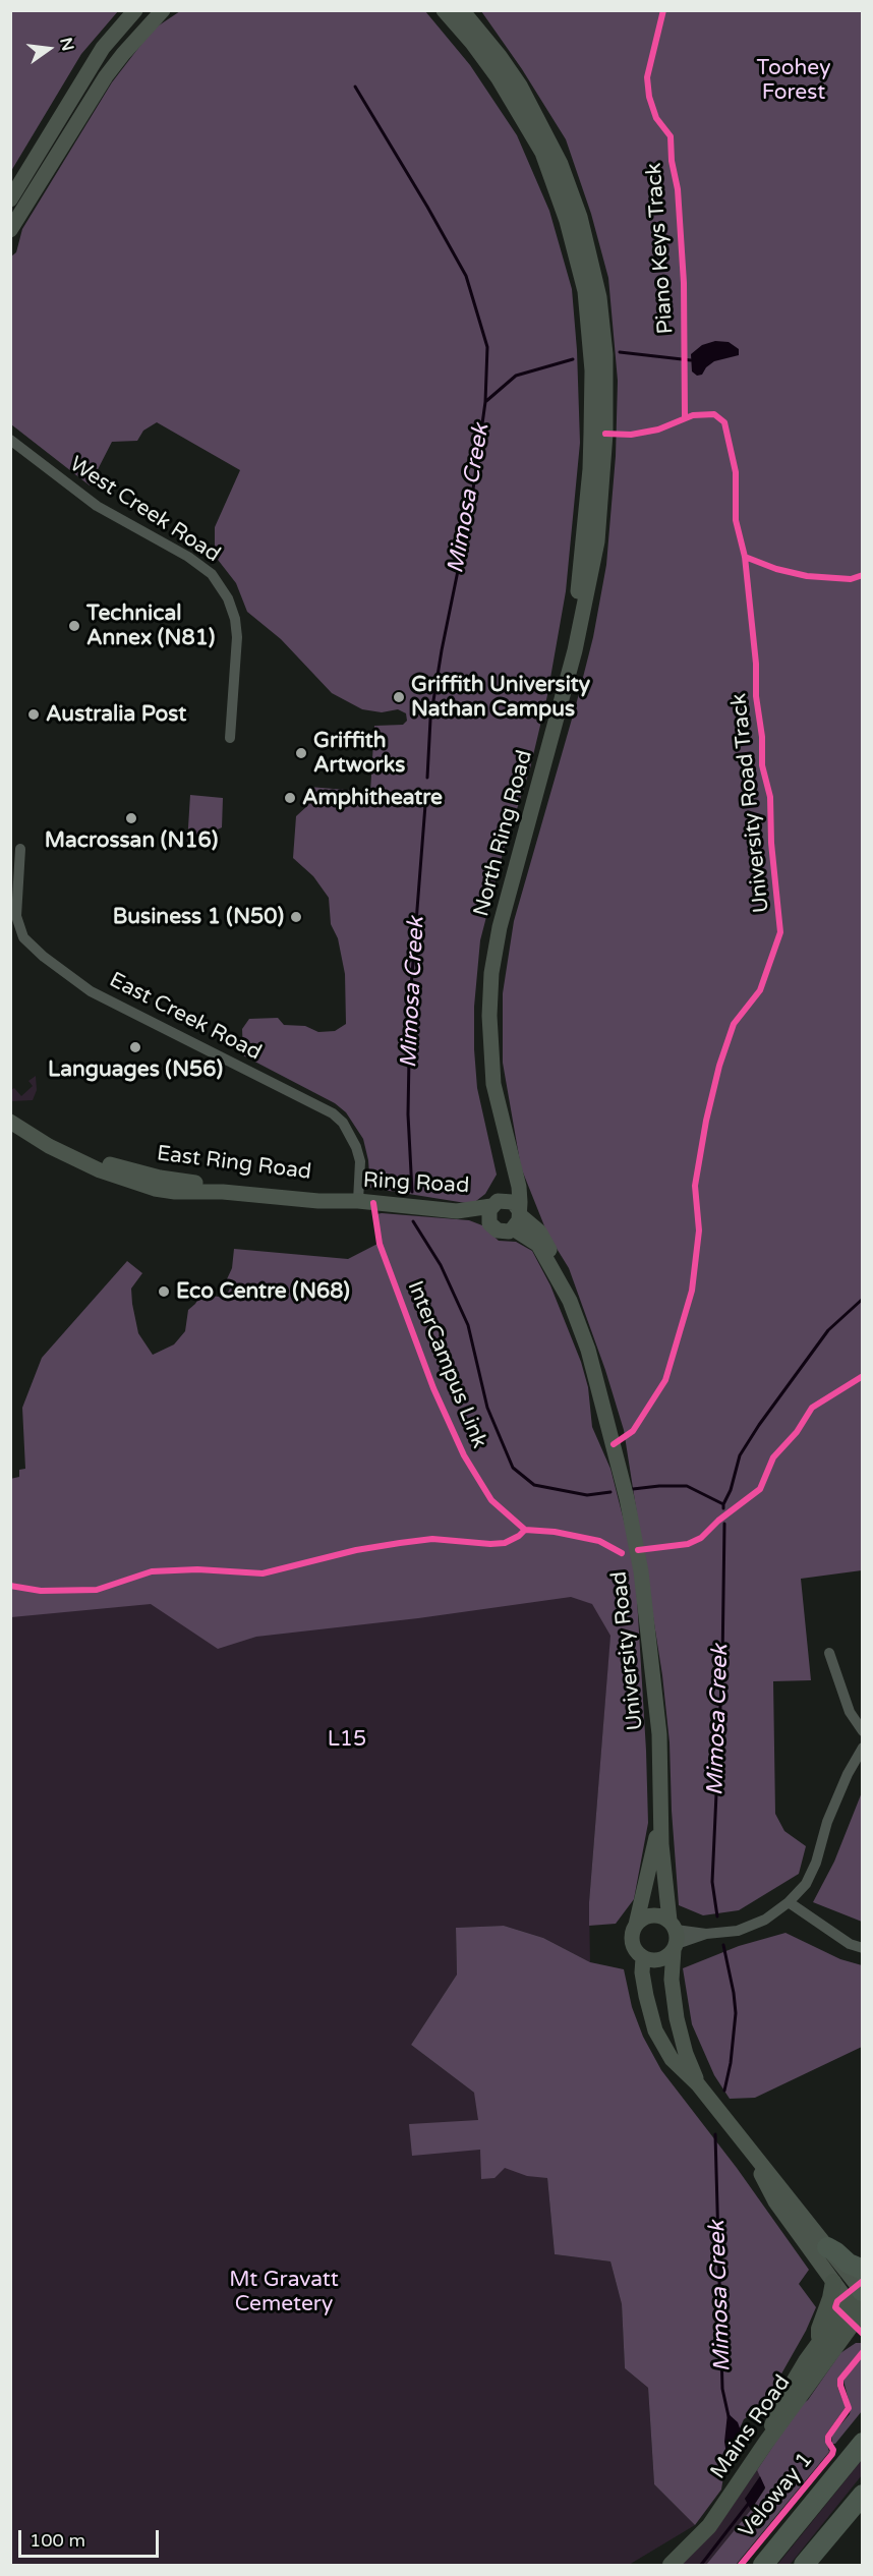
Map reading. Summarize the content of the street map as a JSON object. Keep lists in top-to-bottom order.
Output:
{
  "streets": {
    "main road": ["Mains Road"],
    "street": [
      "West Creek Road",
      "North Ring Road",
      "East Creek Road",
      "East Ring Road",
      "Ring Road",
      "University Road"
    ],
    "cycle path": [
      "Piano Keys Track",
      "University Road Track",
      "InterCampus Link",
      "Veloway 1"
    ]
  },
  "crossings": [
    ["North Ring Road", "Ring Road"],
    ["North Ring Road", "University Road"],
    ["East Creek Road", "East Ring Road"],
    ["East Creek Road", "Ring Road"],
    ["East Ring Road", "Ring Road"],
    ["Ring Road", "University Road"],
    ["University Road", "Mains Road"]
  ],
  "water": ["Mimosa Creek"],
  "parks": ["Toohey Forest", "L15", "Mt Gravatt Cemetery"],
  "places": [
    "Technical Annex (N81)",
    "Griffith University Nathan Campus",
    "Australia Post",
    "Griffith Artworks",
    "Amphitheatre",
    "Macrossan (N16)",
    "Business 1 (N50)",
    "Languages (N56)",
    "Eco Centre (N68)"
  ],
  "scale_bar": "100 m",
  "north": "right"
}
